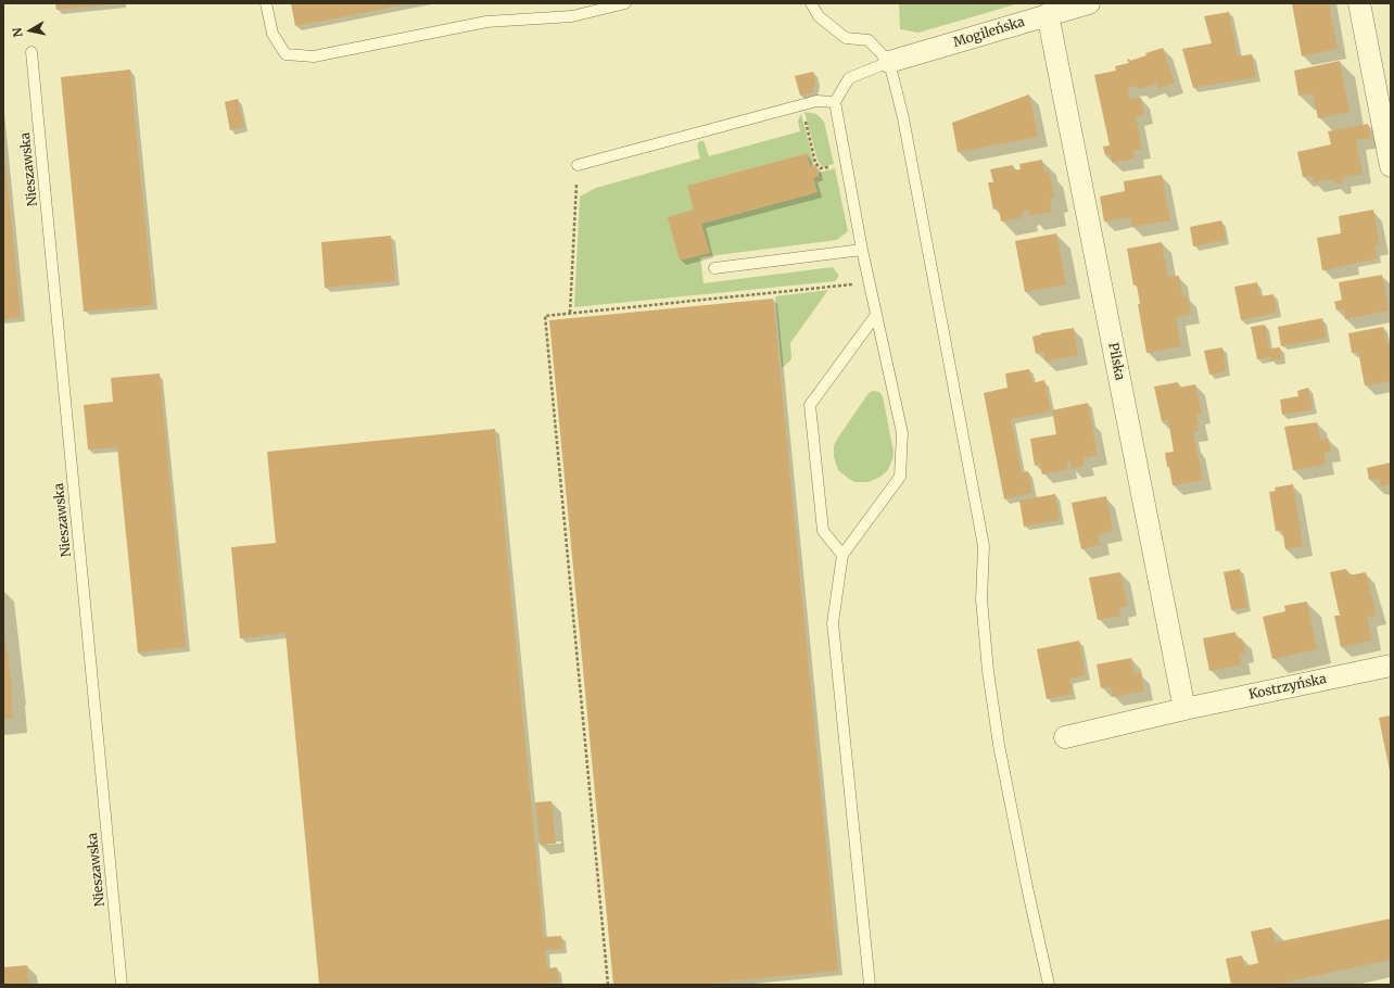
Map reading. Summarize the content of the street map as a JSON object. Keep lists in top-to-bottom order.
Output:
{
  "streets": {
    "street": ["Mogileńska", "Pilska", "Kostrzyńska"],
    "lane": ["Nieszawska"]
  },
  "crossings": [
    ["Mogileńska", "Pilska"],
    ["Pilska", "Kostrzyńska"]
  ],
  "north": "left"
}
